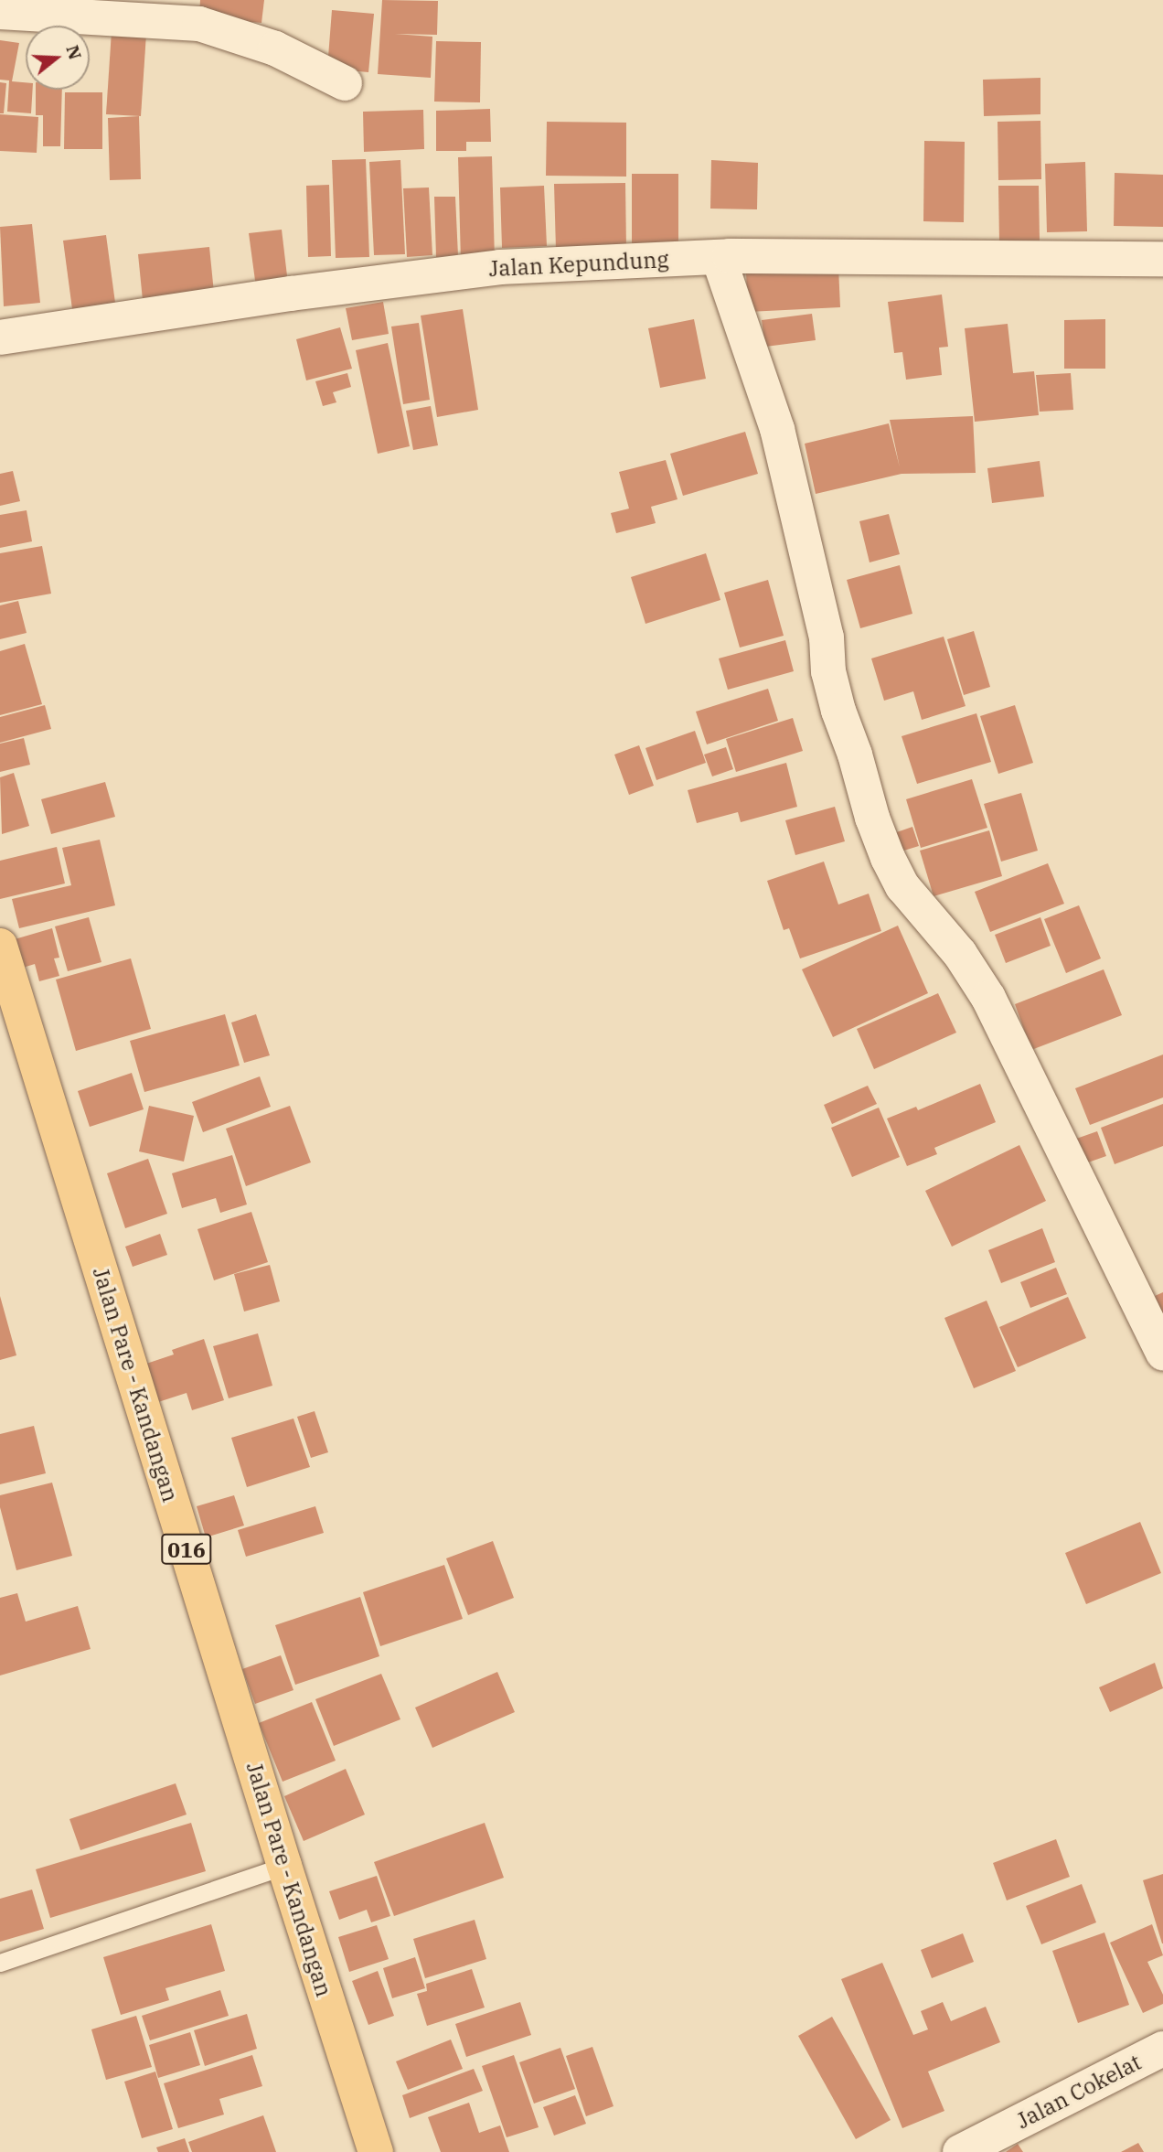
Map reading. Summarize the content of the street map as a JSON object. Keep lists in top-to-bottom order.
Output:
{
  "streets": {
    "main road": ["Jalan Pare - Kandangan", "016"],
    "street": ["Jalan Kepundung", "Jalan Cokelat"]
  },
  "north": "right"
}
